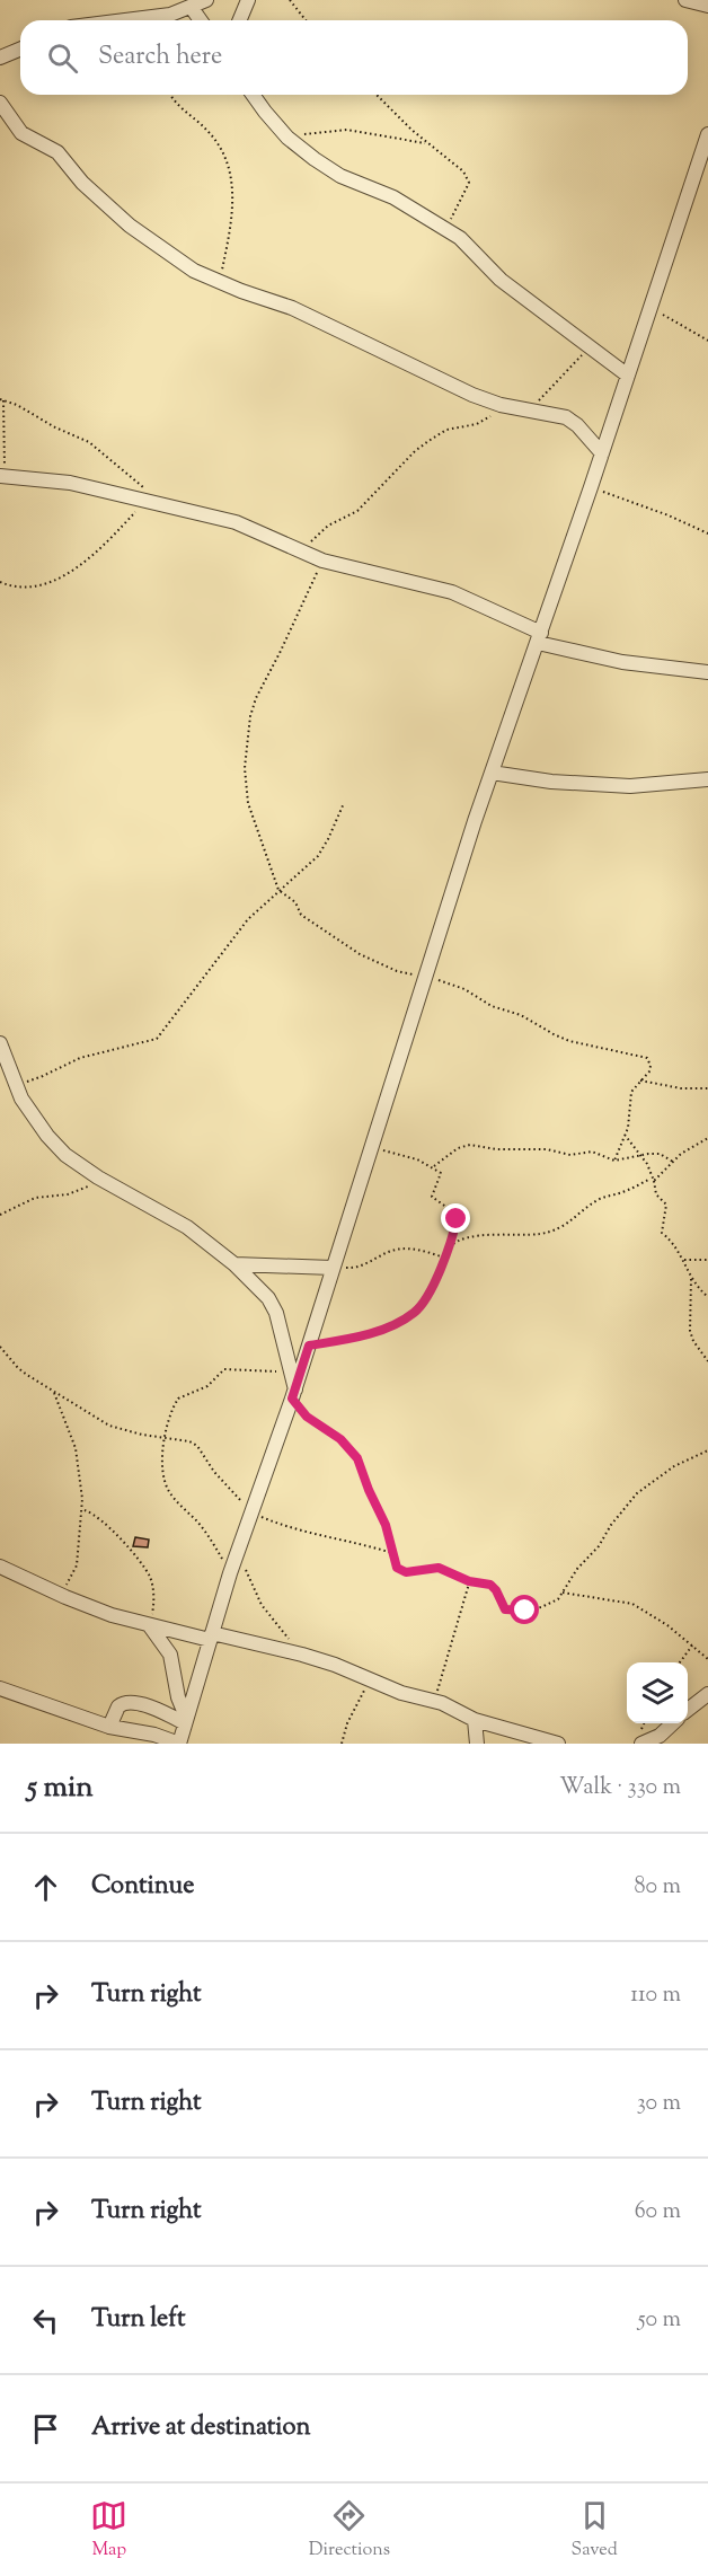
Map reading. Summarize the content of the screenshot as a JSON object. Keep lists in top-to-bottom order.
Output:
{
  "page": {
    "search": "Search here",
    "heading": ["5 min", "Walk · 330 m"],
    "list": [
      ["Continue", "80 m"],
      ["Turn right", "110 m"],
      ["Turn right", "30 m"],
      ["Turn right", "60 m"],
      ["Turn left", "50 m"],
      "Arrive at destination"
    ],
    "nav": ["Map", "Directions", "Saved"]
  }
}
